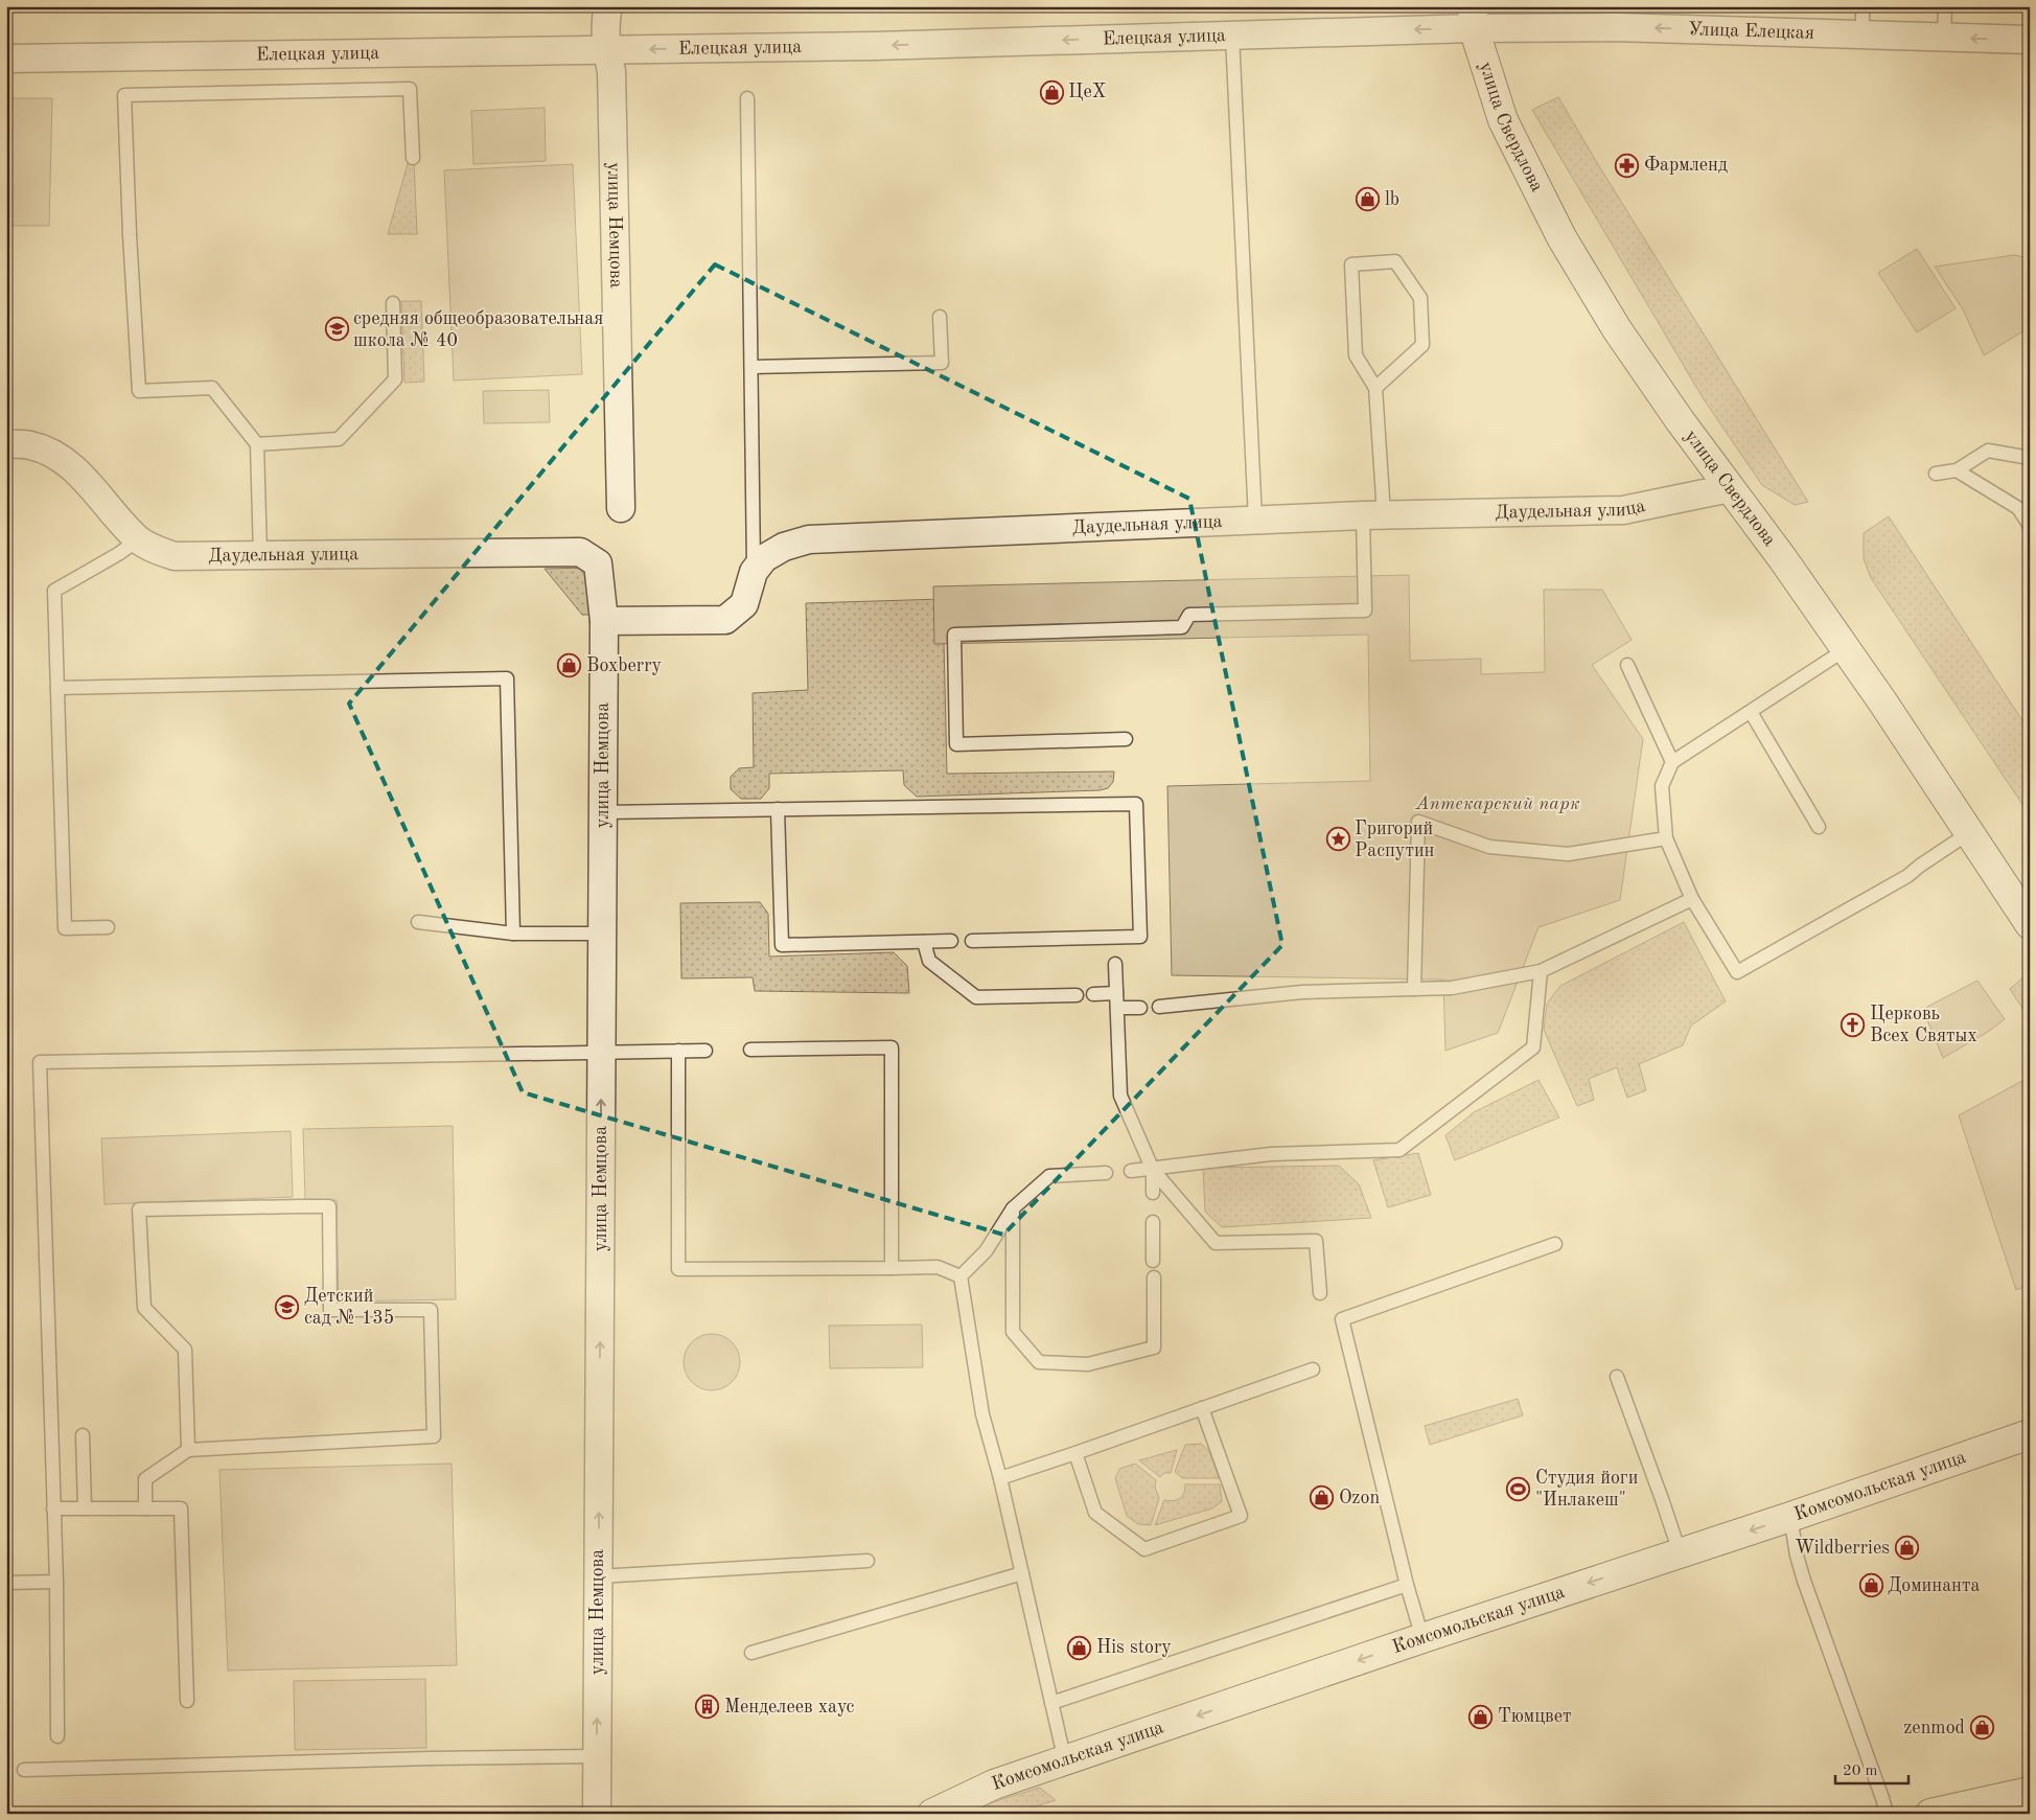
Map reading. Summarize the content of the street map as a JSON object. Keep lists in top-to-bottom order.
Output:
{
  "streets": {
    "main road": ["улица Свердлова", "Комсомольская улица"],
    "street": [
      "Улица Елецкая",
      "Елецкая улица",
      "улица Немцова",
      "Даудельная улица"
    ]
  },
  "crossings": [
    ["Улица Елецкая", "Елецкая улица"],
    ["Улица Елецкая", "улица Свердлова"],
    ["Елецкая улица", "улица Свердлова"],
    ["Елецкая улица", "улица Немцова"],
    ["улица Свердлова", "Даудельная улица"],
    ["улица Немцова", "Даудельная улица"]
  ],
  "one_way": [
    "Улица Елецкая",
    "Елецкая улица",
    "улица Немцова",
    "Комсомольская улица"
  ],
  "parks": ["Аптекарский парк"],
  "places": {
    "shop": [
      "ЦеХ",
      "lb",
      "Boxberry",
      "Ozon",
      "Wildberries",
      "Доминанта",
      "His story",
      "Тюмцвет",
      "zenmod"
    ],
    "pharmacy": ["Фармленд"],
    "school or university": ["средняя общеобразовательная школа № 40", "Детский сад № 135"],
    "place": ["Григорий Распутин"],
    "church": ["Церковь Всех Святых"],
    "sports": ["Студия йоги \"Инлакеш\""],
    "building": ["Менделеев хаус"]
  },
  "scale_bar": "20 m"
}
